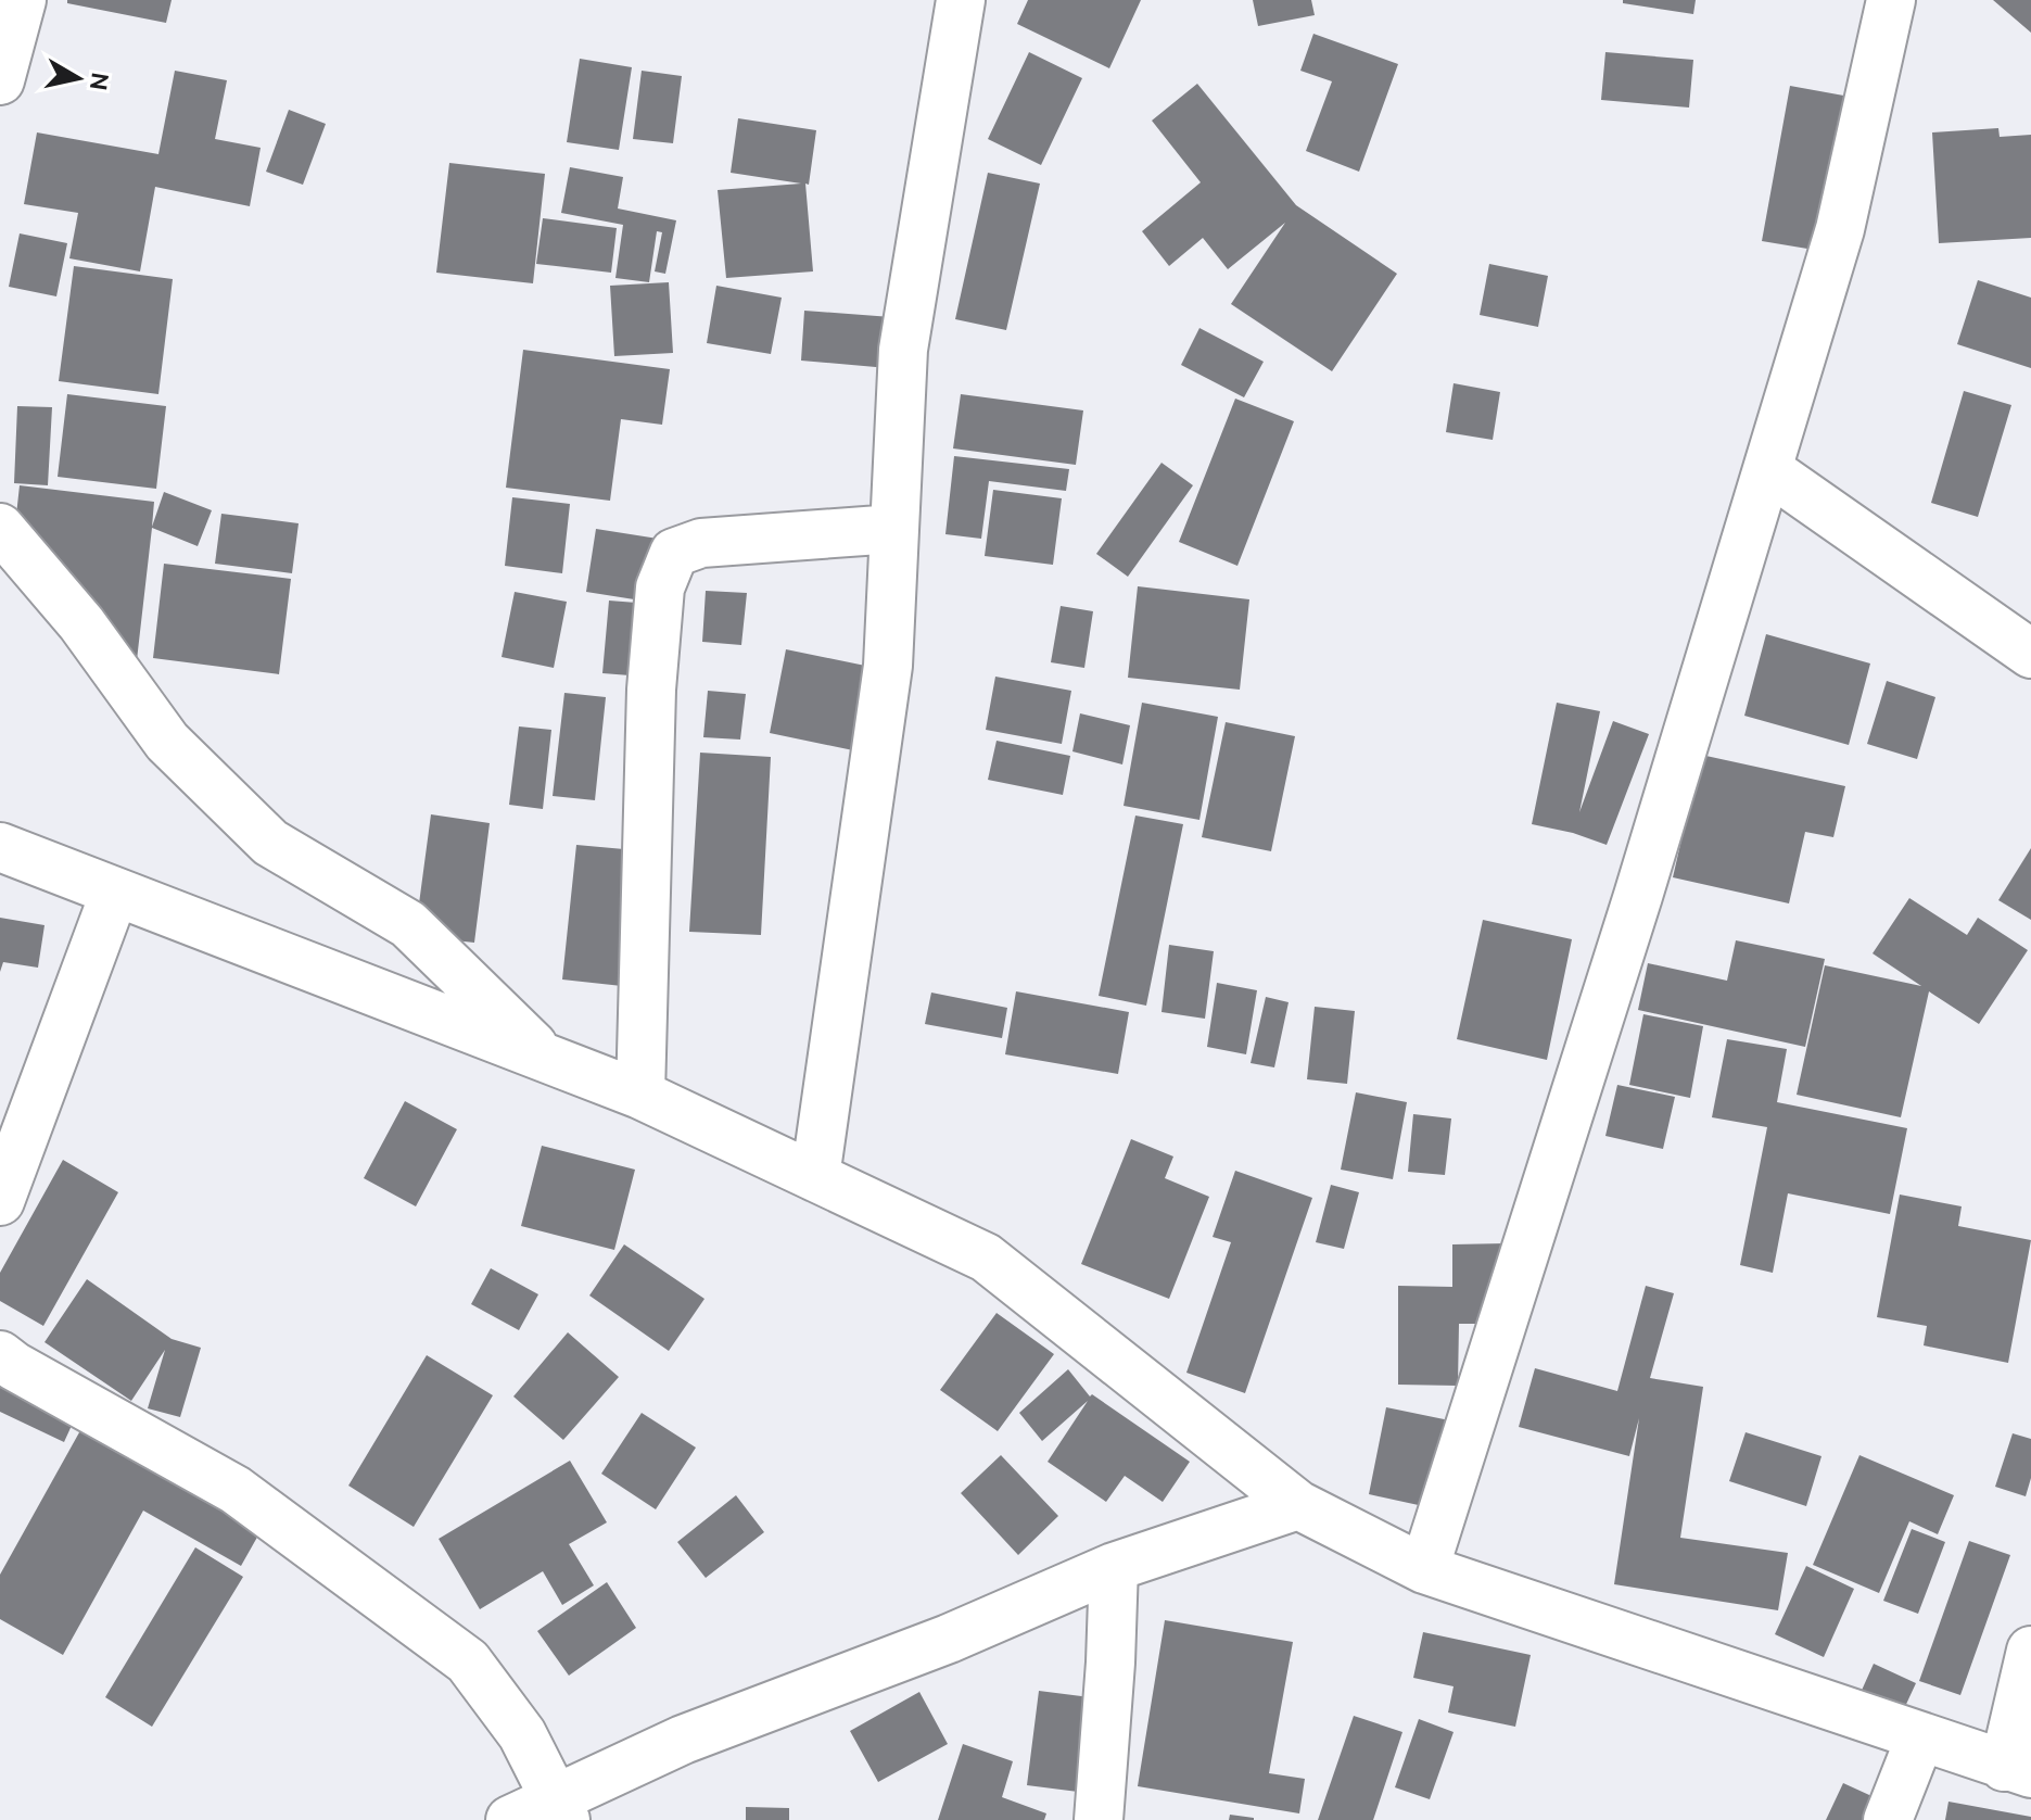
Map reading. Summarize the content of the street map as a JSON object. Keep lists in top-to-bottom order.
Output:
{
  "north": "right"
}
